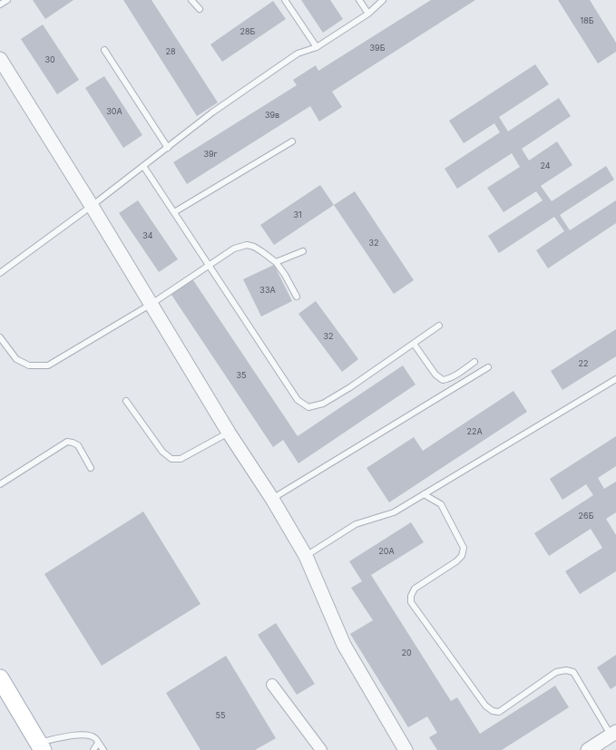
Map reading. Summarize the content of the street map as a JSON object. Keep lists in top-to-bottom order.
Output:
{
  "house_numbers": [
    "18Б",
    "28Б",
    "39Б",
    "28",
    "30",
    "30А",
    "39в",
    "39г",
    "24",
    "31",
    "34",
    "32",
    "33А",
    "32",
    "22",
    "35",
    "22А",
    "26Б",
    "20А",
    "20",
    "55"
  ]
}
